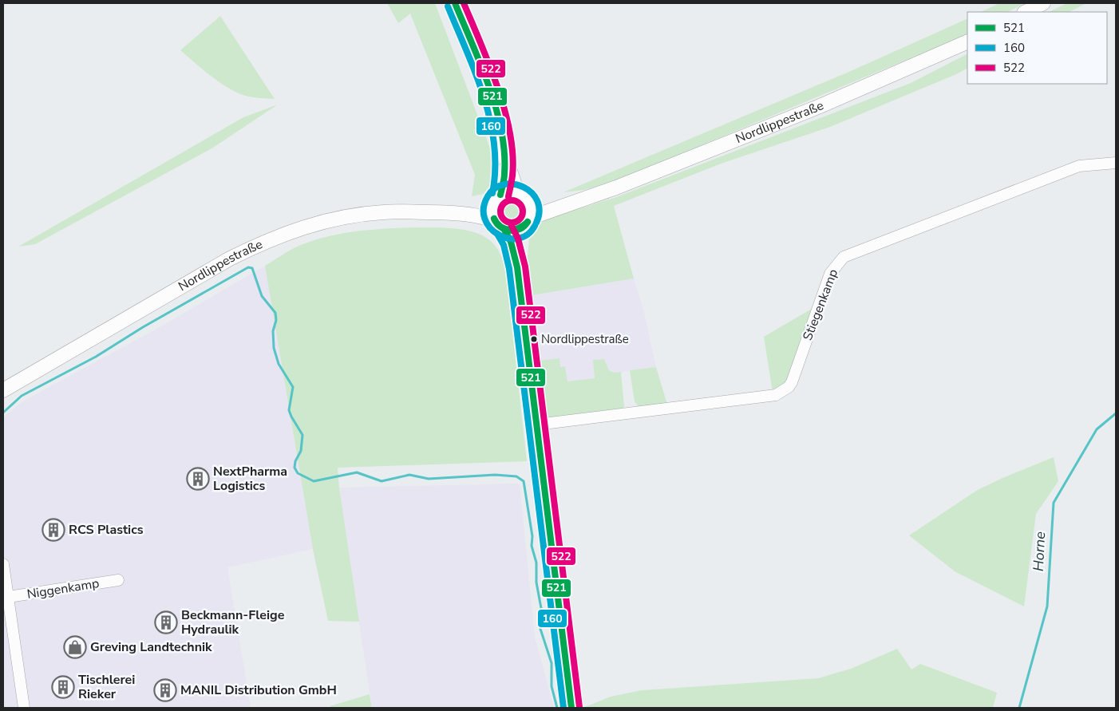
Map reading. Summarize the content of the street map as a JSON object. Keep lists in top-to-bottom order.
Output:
{
  "streets": {
    "main road": ["Nordlippestraße"],
    "street": ["Stiegenkamp", "Niggenkamp"]
  },
  "water": ["Horne"],
  "places": {
    "other": ["Nordlippestraße"],
    "building": [
      "NextPharma Logistics",
      "RCS Plastics",
      "Beckmann-Fleige Hydraulik",
      "Tischlerei Rieker",
      "MANIL Distribution GmbH"
    ],
    "shop": ["Greving Landtechnik"]
  },
  "lines": ["transit line 521", "transit line 522", "transit line 160"],
  "legend": ["521", "160", "522"]
}
